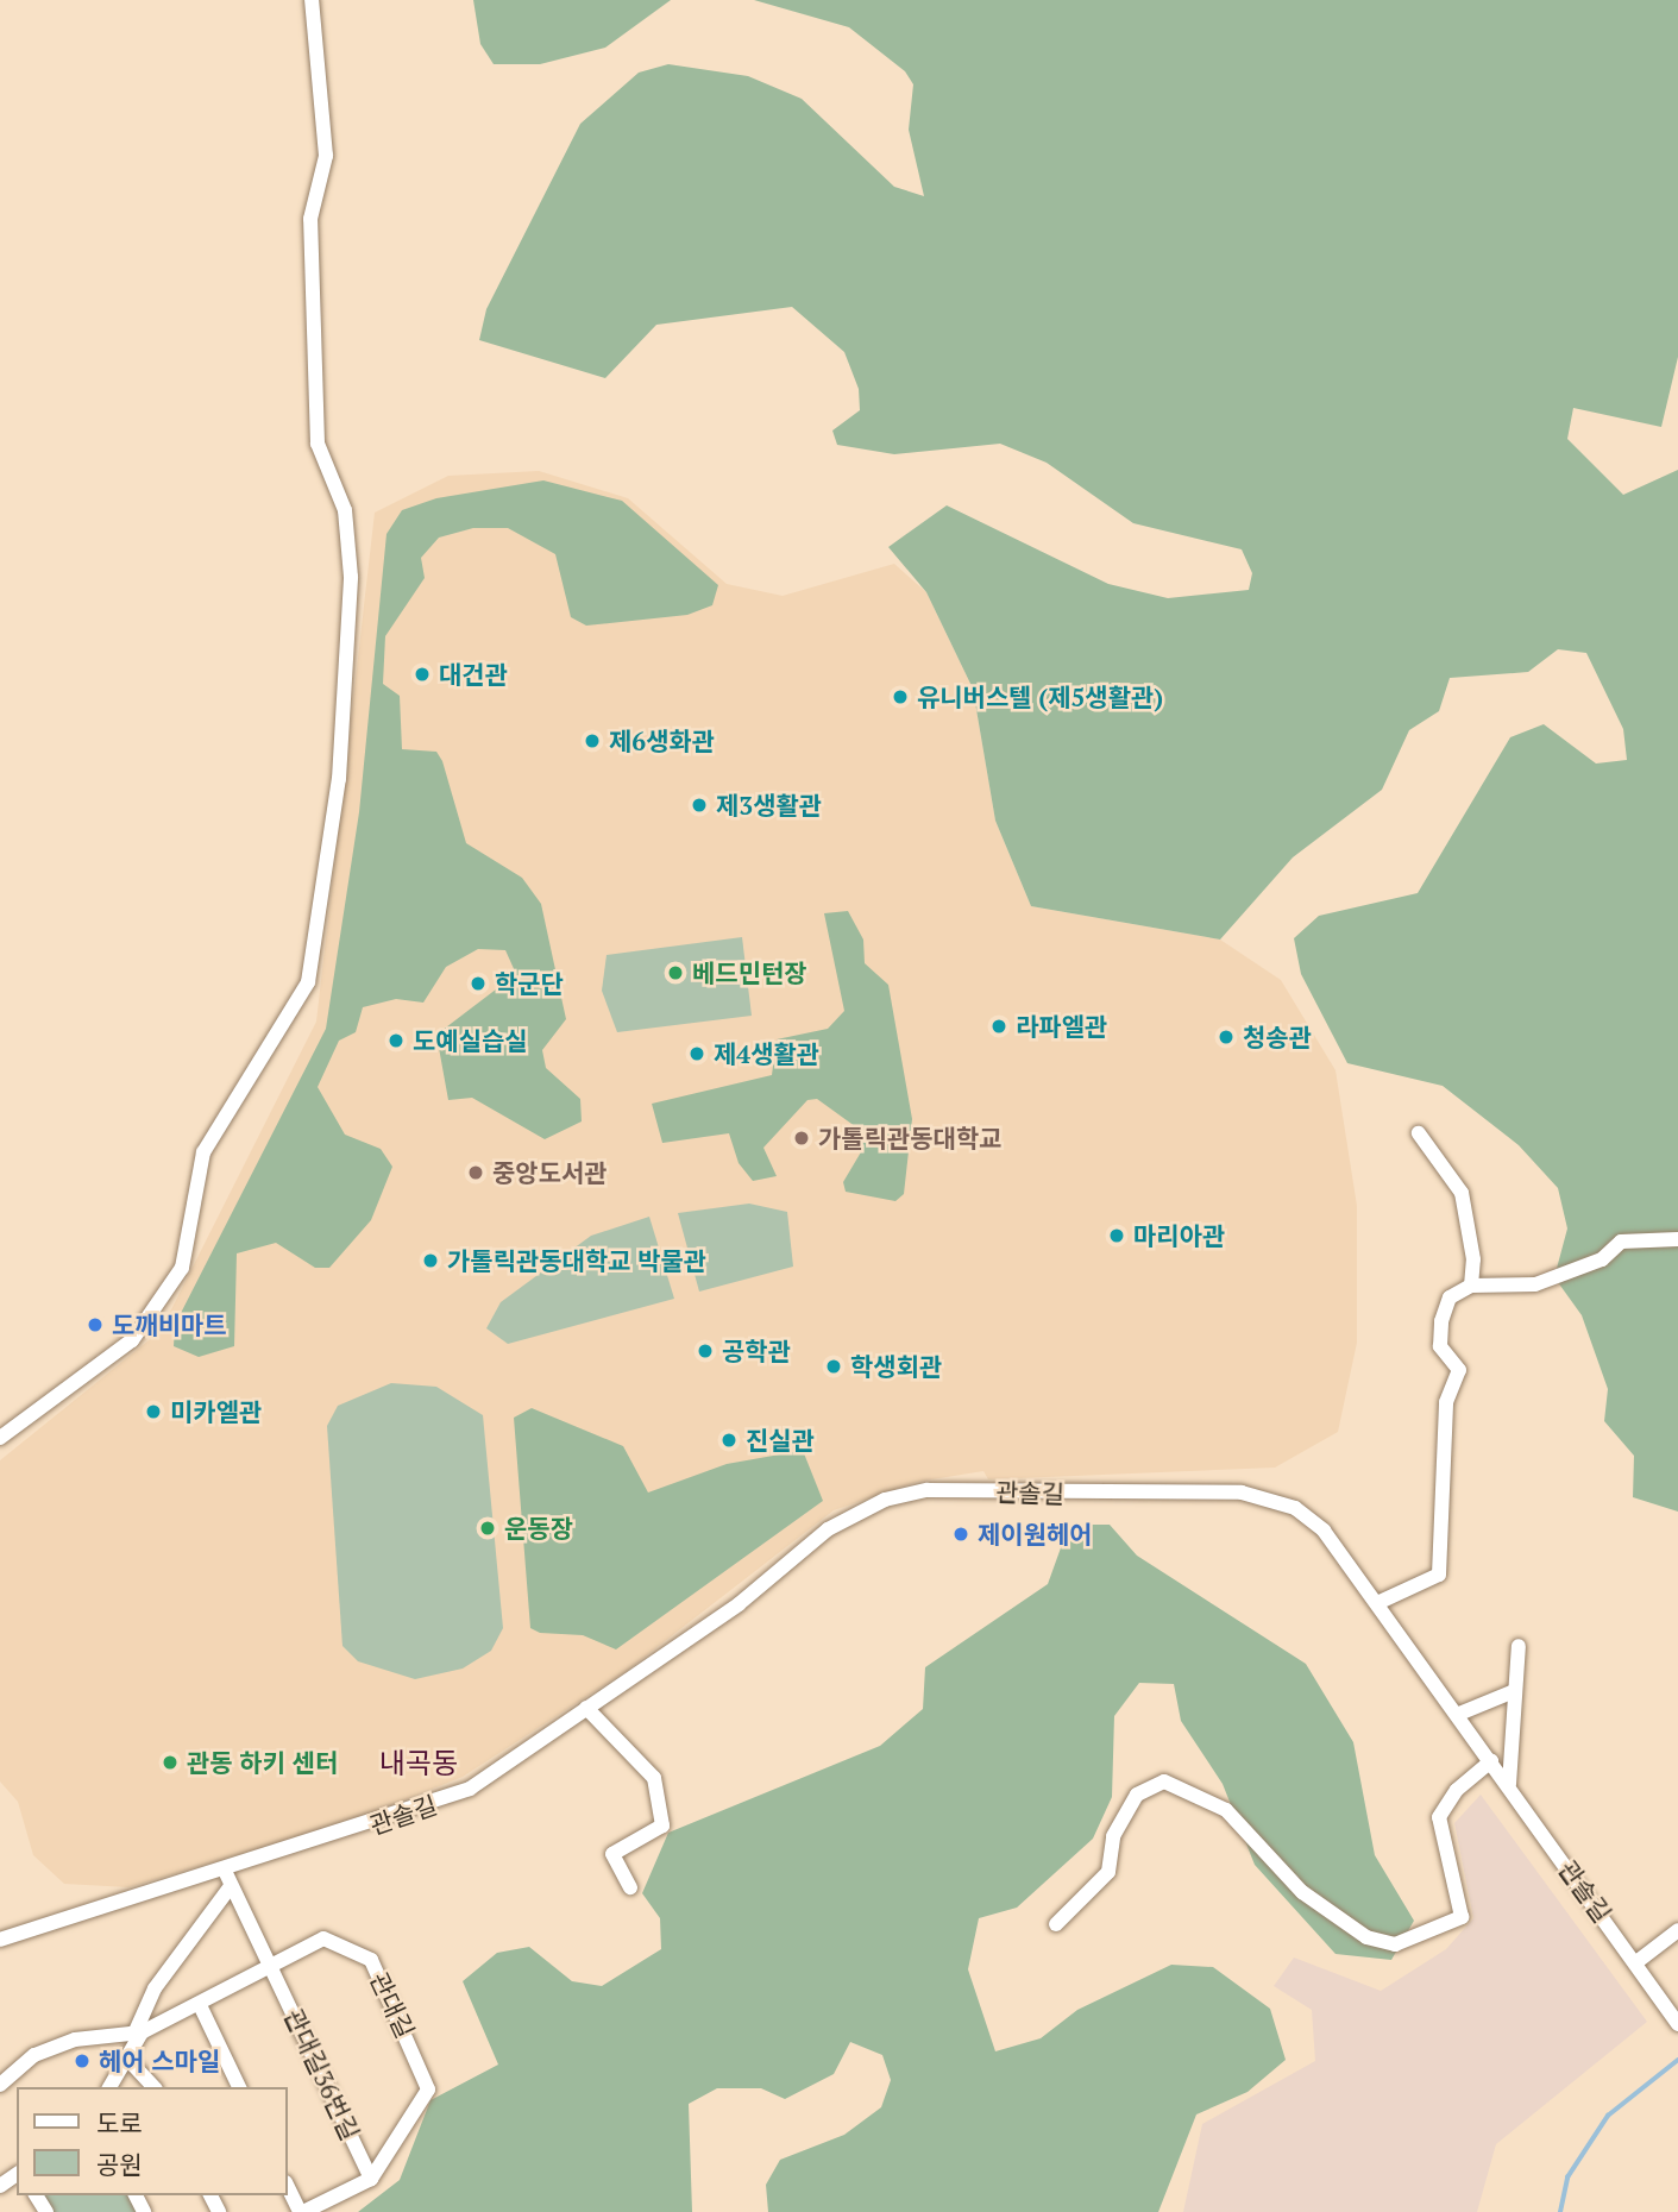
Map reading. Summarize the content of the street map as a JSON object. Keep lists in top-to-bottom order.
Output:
{
  "streets": {
    "street": ["관솔길", "관대길", "관대길36번길"]
  },
  "crossings": [
    ["관대길", "관대길36번길"]
  ],
  "districts": ["내곡동"],
  "places": [
    "대건관",
    "유니버스텔 (제5생활관)",
    "제6생화관",
    "제3생활관",
    "베드민턴장",
    "학군단",
    "라파엘관",
    "청송관",
    "도예실습실",
    "제4생활관",
    "가톨릭관동대학교",
    "중앙도서관",
    "마리아관",
    "가톨릭관동대학교 박물관",
    "도깨비마트",
    "공학관",
    "학생회관",
    "미카엘관",
    "진실관",
    "운동장",
    "제이원헤어",
    "관동 하키 센터",
    "헤어 스마일"
  ],
  "legend": ["도로", "공원"]
}
